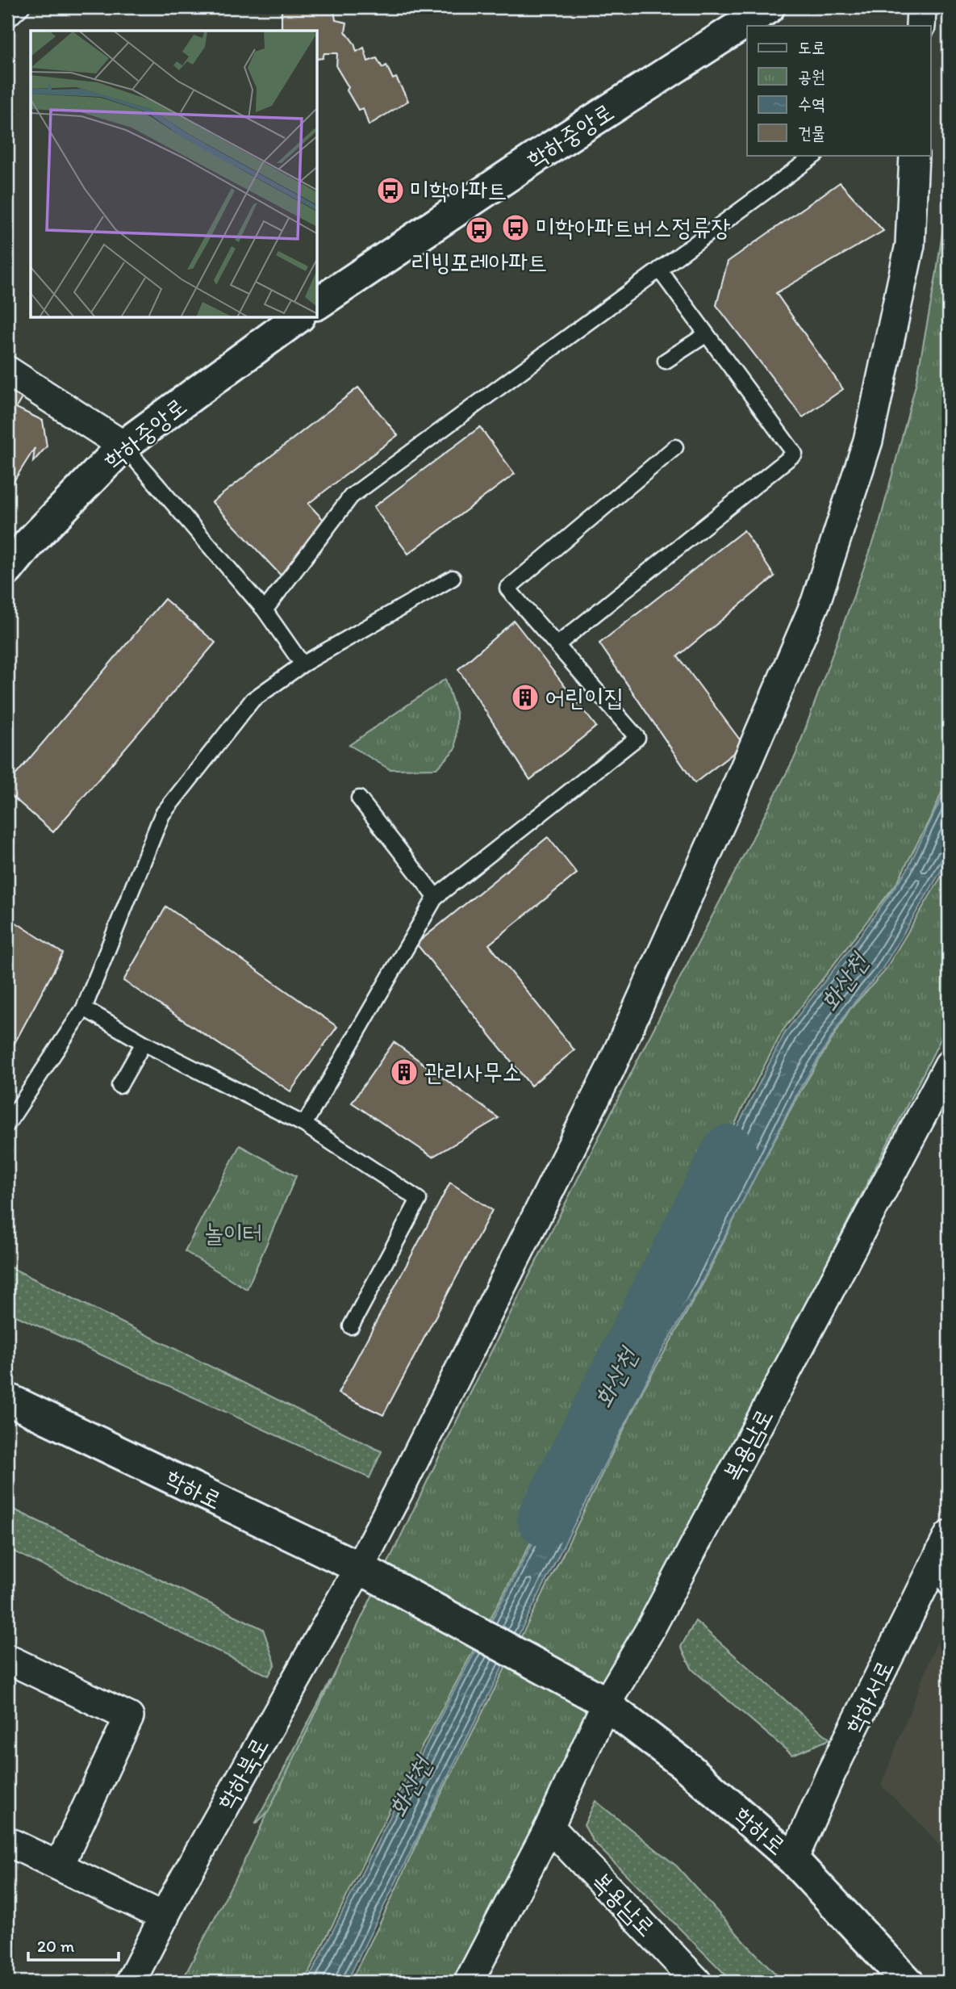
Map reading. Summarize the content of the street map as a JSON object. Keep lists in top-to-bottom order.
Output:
{
  "streets": {
    "street": [
      "학하중앙로",
      "복용남로",
      "학하로",
      "학하서로",
      "학하북로"
    ]
  },
  "crossings": [
    ["복용남로", "학하로"],
    ["학하로", "학하서로"],
    ["학하로", "학하북로"]
  ],
  "water": ["화산천"],
  "parks": ["놀이터"],
  "places": {
    "bus stop": ["미학아파트", "미학아파트버스정류장", "리빙포레아파트"],
    "building": ["어린이집", "관리사무소"]
  },
  "legend": [
    "도로",
    "공원",
    "수역",
    "건물"
  ],
  "scale_bar": "20 m"
}
